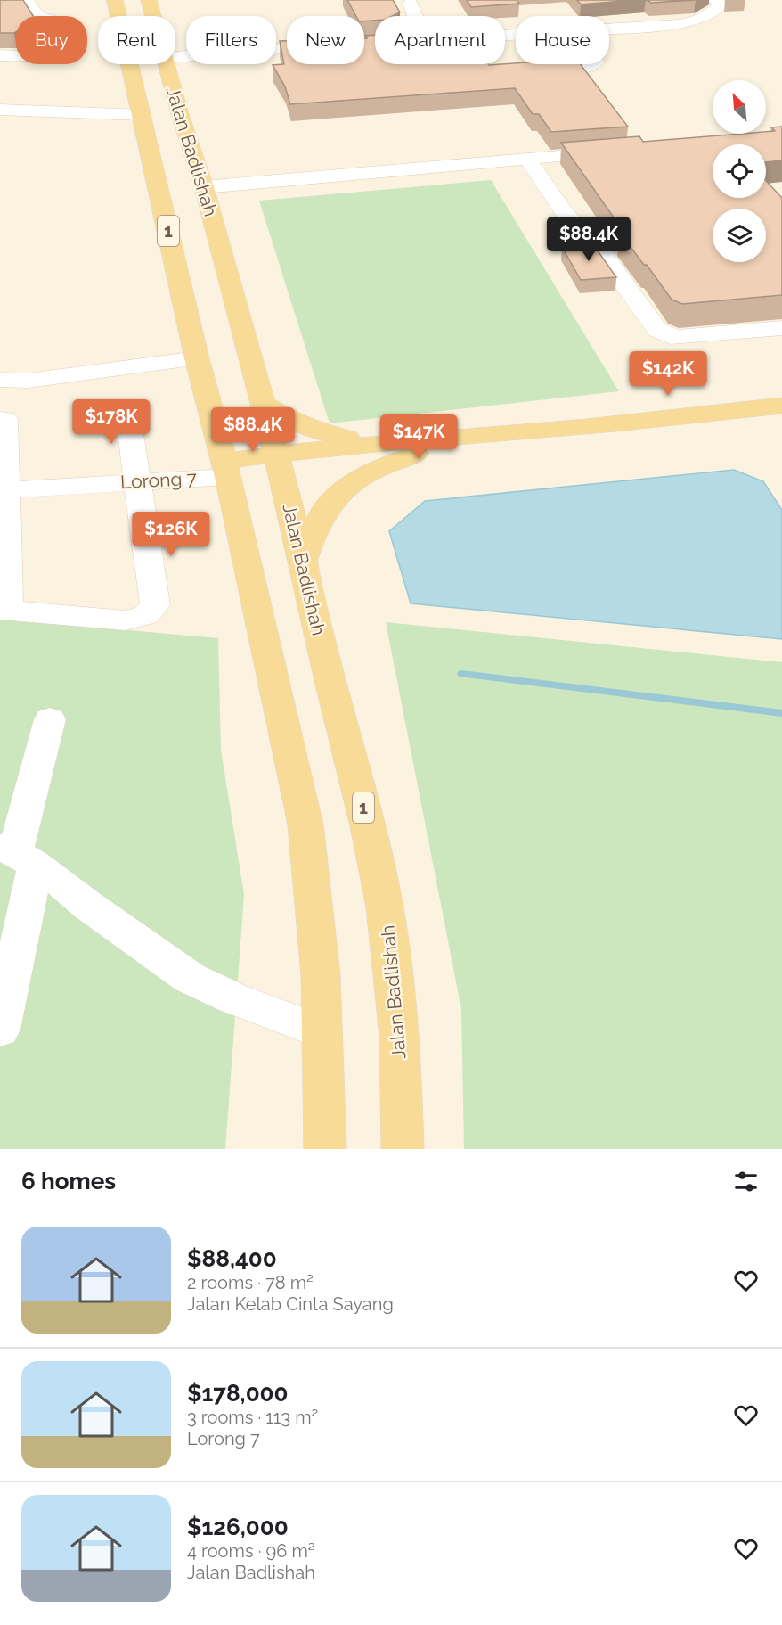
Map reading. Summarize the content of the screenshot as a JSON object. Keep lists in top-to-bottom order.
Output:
{
  "streets": {
    "main road": ["Jalan Badlishah", "1"],
    "street": ["Lorong 7"]
  },
  "crossings": [
    ["Jalan Badlishah", "Lorong 7"]
  ],
  "north": "top left",
  "page": {
    "chip": [
      "Buy",
      "Rent",
      "Filters",
      "New",
      "Apartment",
      "House"
    ],
    "price": [
      "$88.4K",
      "$142K",
      "$178K",
      "$88.4K",
      "$147K",
      "$126K"
    ],
    "heading": "6 homes",
    "list": [
      {
        "name": "$88,400",
        "note": "2 rooms · 78 m² · Jalan Kelab Cinta Sayang"
      },
      {
        "name": "$178,000",
        "note": "3 rooms · 113 m² · Lorong 7"
      },
      {
        "name": "$126,000",
        "note": "4 rooms · 96 m² · Jalan Badlishah"
      }
    ]
  }
}
